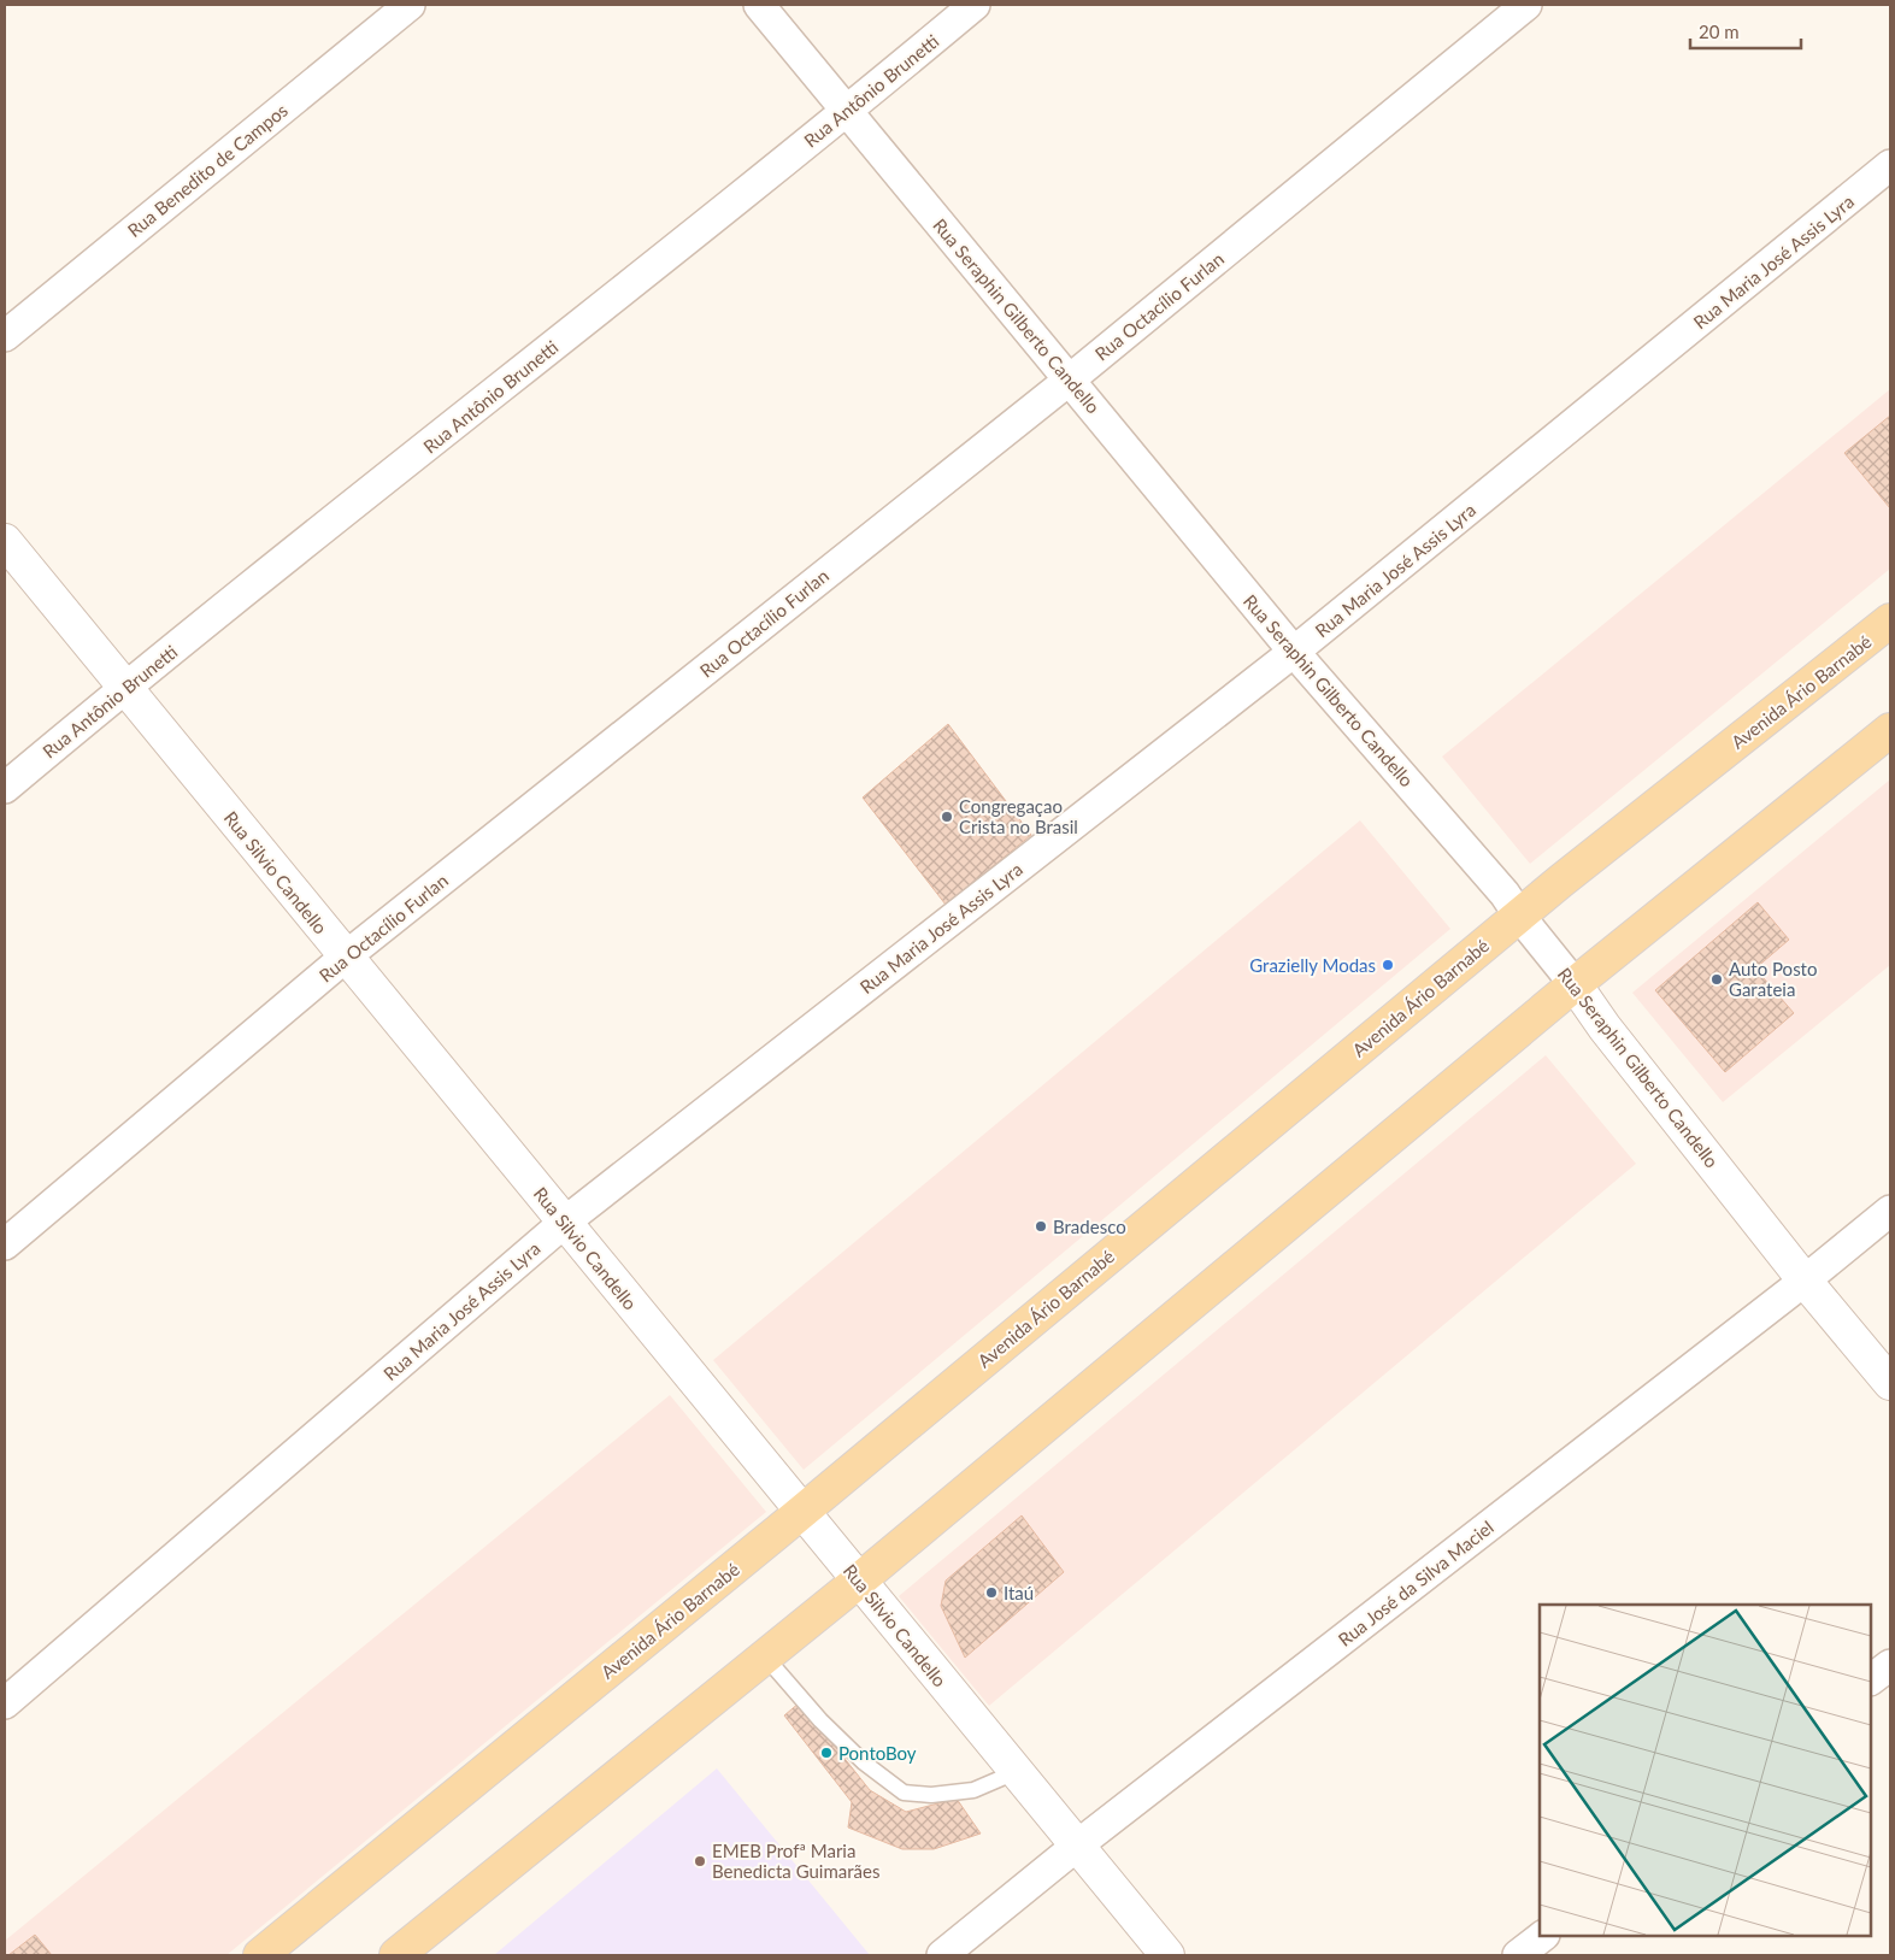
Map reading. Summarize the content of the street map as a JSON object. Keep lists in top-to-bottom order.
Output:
{
  "streets": {
    "main road": ["Avenida Ário Barnabé"],
    "street": [
      "Rua Antônio Brunetti",
      "Rua Benedito de Campos",
      "Rua Maria José Assis Lyra",
      "Rua Octacílio Furlan",
      "Rua Seraphin Gilberto Candello",
      "Rua Silvio Candello",
      "Rua José da Silva Maciel"
    ]
  },
  "crossings": [
    ["Rua Antônio Brunetti", "Rua Seraphin Gilberto Candello"],
    ["Rua Antônio Brunetti", "Rua Silvio Candello"],
    ["Rua Maria José Assis Lyra", "Rua Seraphin Gilberto Candello"],
    ["Rua Maria José Assis Lyra", "Rua Silvio Candello"],
    ["Rua Octacílio Furlan", "Rua Seraphin Gilberto Candello"],
    ["Rua Octacílio Furlan", "Rua Silvio Candello"],
    ["Rua Seraphin Gilberto Candello", "Avenida Ário Barnabé"],
    ["Rua Seraphin Gilberto Candello", "Rua José da Silva Maciel"],
    ["Avenida Ário Barnabé", "Rua Silvio Candello"],
    ["Rua Silvio Candello", "Rua José da Silva Maciel"]
  ],
  "places": [
    "Congregaçao Crista no Brasil",
    "Grazielly Modas",
    "Auto Posto Garateia",
    "Bradesco",
    "Itaú",
    "PontoBoy",
    "EMEB Profª Maria Benedicta Guimarães"
  ],
  "scale_bar": "20 m"
}
